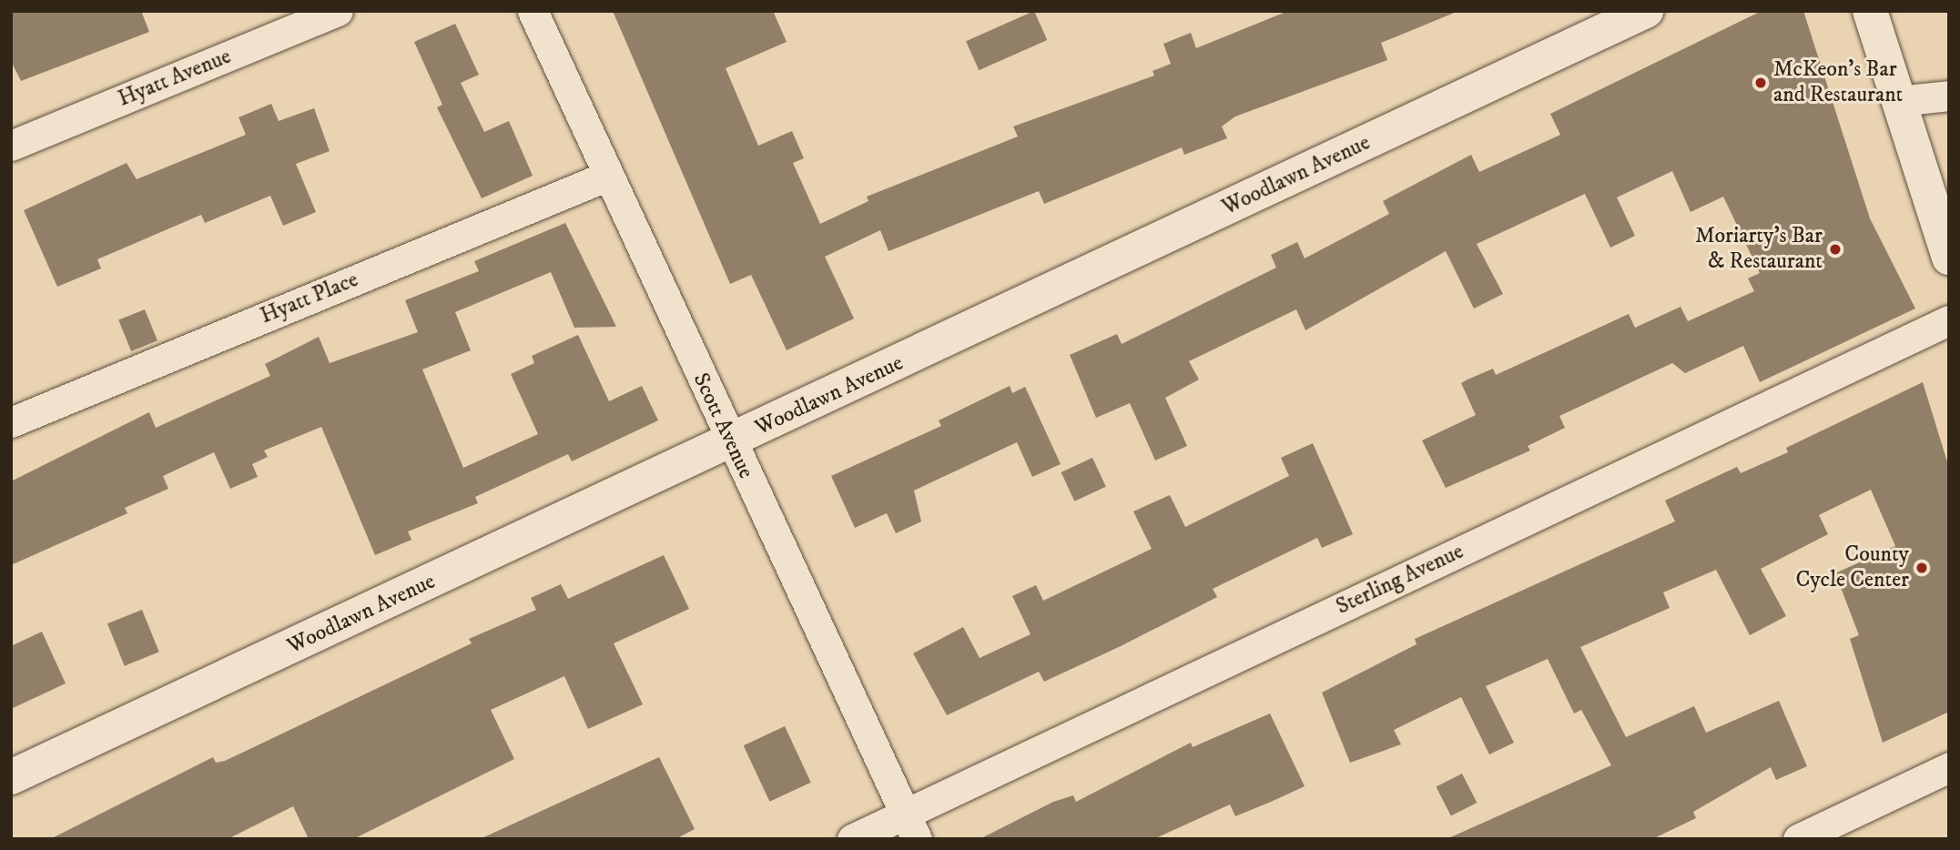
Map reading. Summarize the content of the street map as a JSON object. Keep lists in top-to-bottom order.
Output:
{
  "streets": {
    "street": [
      "Hyatt Avenue",
      "Woodlawn Avenue",
      "Hyatt Place",
      "Scott Avenue",
      "Sterling Avenue"
    ]
  },
  "crossings": [
    ["Woodlawn Avenue", "Scott Avenue"],
    ["Hyatt Place", "Scott Avenue"],
    ["Scott Avenue", "Sterling Avenue"]
  ],
  "places": ["McKeon's Bar and Restaurant", "Moriarty's Bar & Restaurant", "County Cycle Center"]
}
